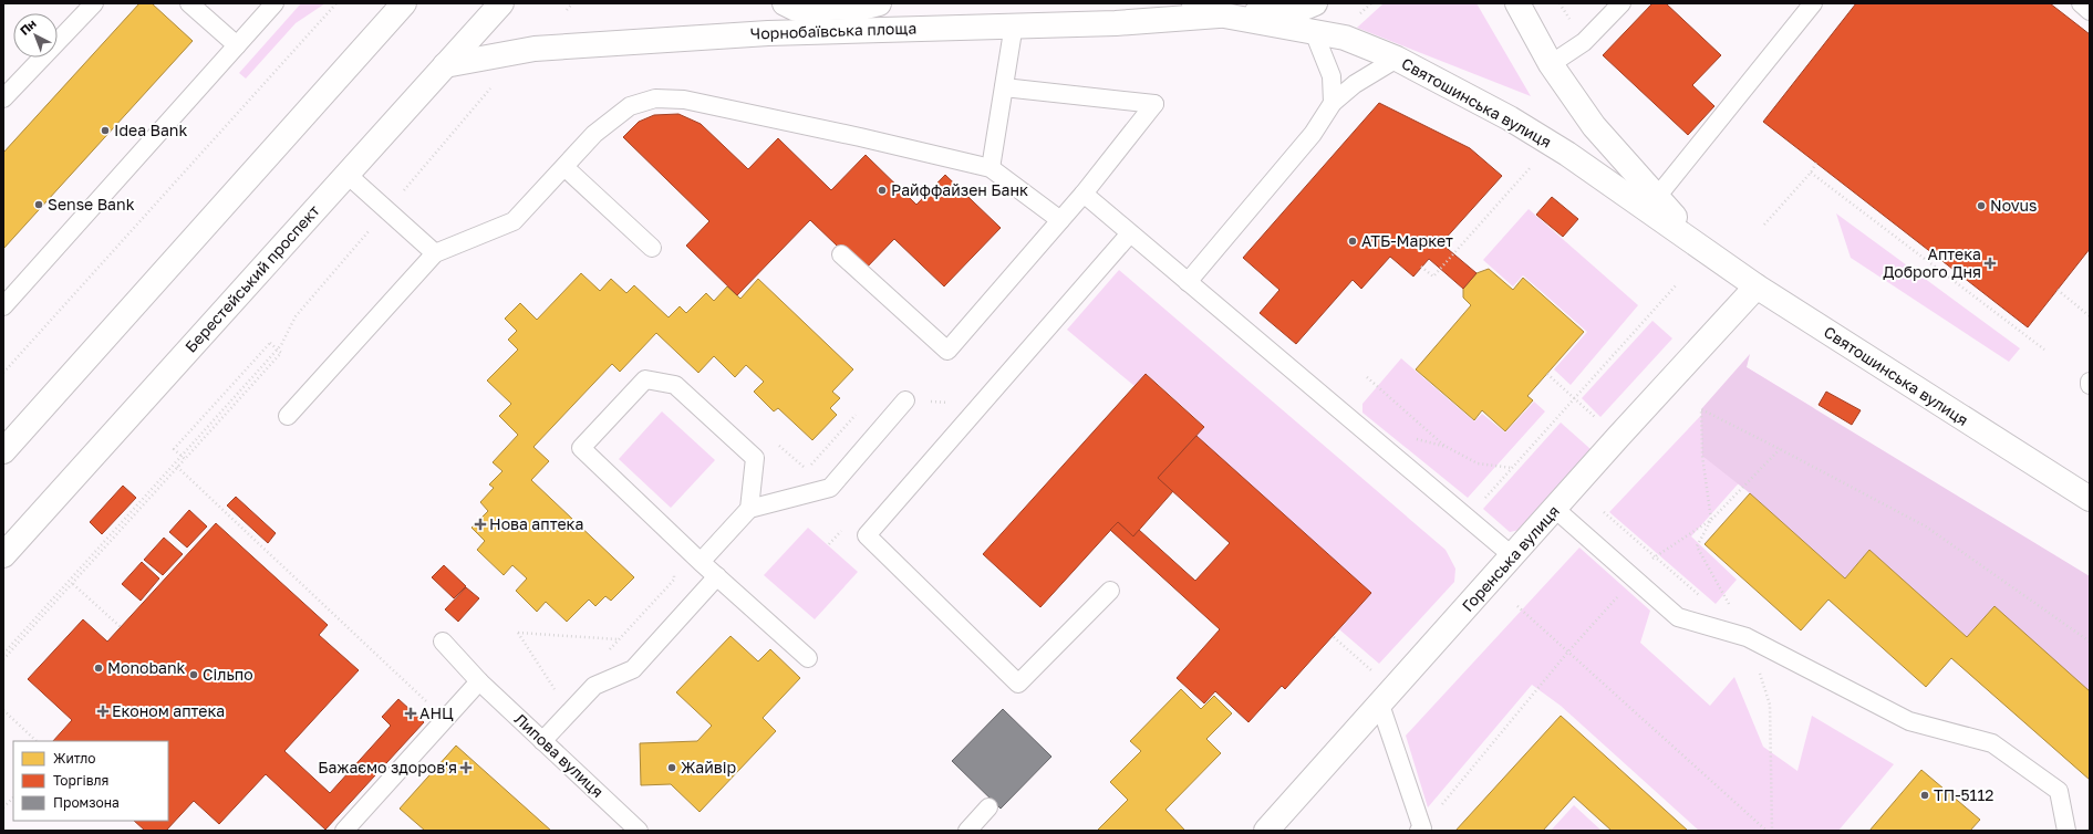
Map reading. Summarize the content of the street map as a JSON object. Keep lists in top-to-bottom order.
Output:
{
  "streets": {
    "main road": [
      "Чорнобаївська площа",
      "Святошинська вулиця",
      "Берестейський проспект",
      "Горенська вулиця"
    ],
    "lane": ["Липова вулиця"]
  },
  "crossings": [
    ["Чорнобаївська площа", "Святошинська вулиця"],
    ["Чорнобаївська площа", "Берестейський проспект"],
    ["Святошинська вулиця", "Горенська вулиця"]
  ],
  "places": {
    "other": [
      "Idea Bank",
      "Райффайзен Банк",
      "Sense Bank",
      "Novus",
      "АТБ-Маркет",
      "Monobank",
      "Сільпо",
      "Жайвір",
      "ТП-5112"
    ],
    "health": [
      "Аптека Доброго Дня",
      "Нова аптека",
      "Економ аптека",
      "АНЦ",
      "Бажаємо здоров'я"
    ]
  },
  "legend": ["Житло", "Торгівля", "Промзона"],
  "north": "top left"
}
